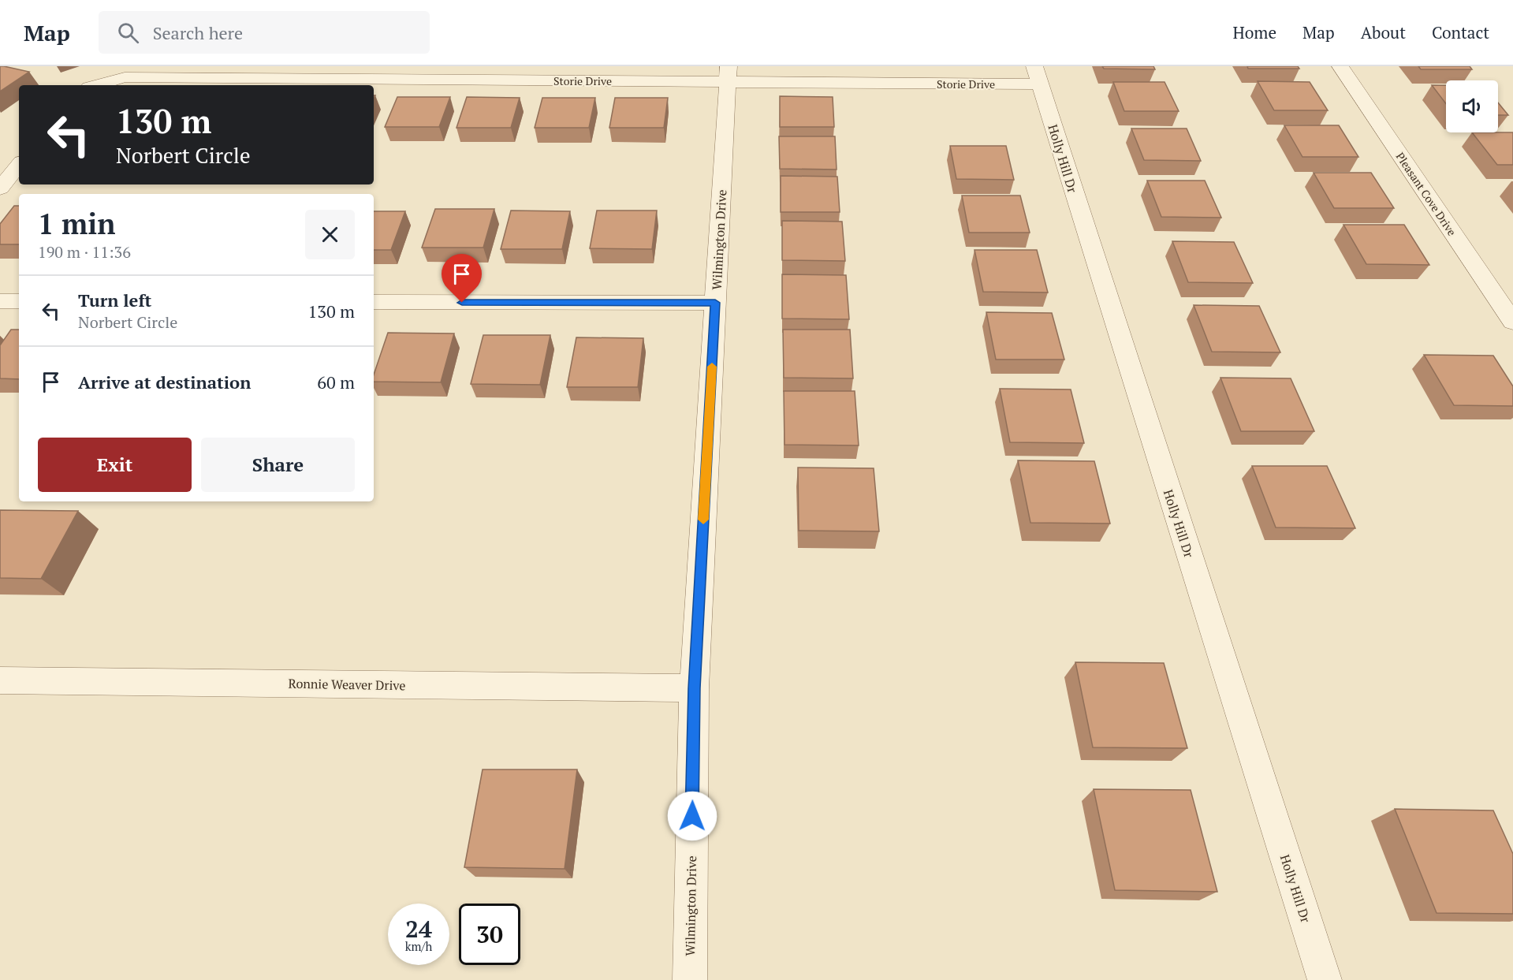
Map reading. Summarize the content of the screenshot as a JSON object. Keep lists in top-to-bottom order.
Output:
{
  "streets": {
    "street": [
      "Storie Drive",
      "Holly Hill Dr",
      "Pleasant Cove Drive",
      "Wilmington Drive",
      "Ronnie Weaver Drive"
    ]
  },
  "crossings": [
    ["Storie Drive", "Holly Hill Dr"],
    ["Storie Drive", "Wilmington Drive"],
    ["Wilmington Drive", "Ronnie Weaver Drive"]
  ],
  "page": {
    "header": "Map",
    "search": "Search here",
    "nav": [
      "Home",
      "Map",
      "About",
      "Contact"
    ],
    "turn": ["130 m", "Norbert Circle"],
    "heading": ["1 min", "190 m · 11:36"],
    "list": [
      {
        "name": "Turn left",
        "note": "Norbert Circle",
        "value": "130 m"
      },
      {
        "name": "Arrive at destination",
        "value": "60 m"
      }
    ],
    "buttons": ["Exit", "Share"],
    "speed": "24 km/h",
    "limit": "30"
  }
}
